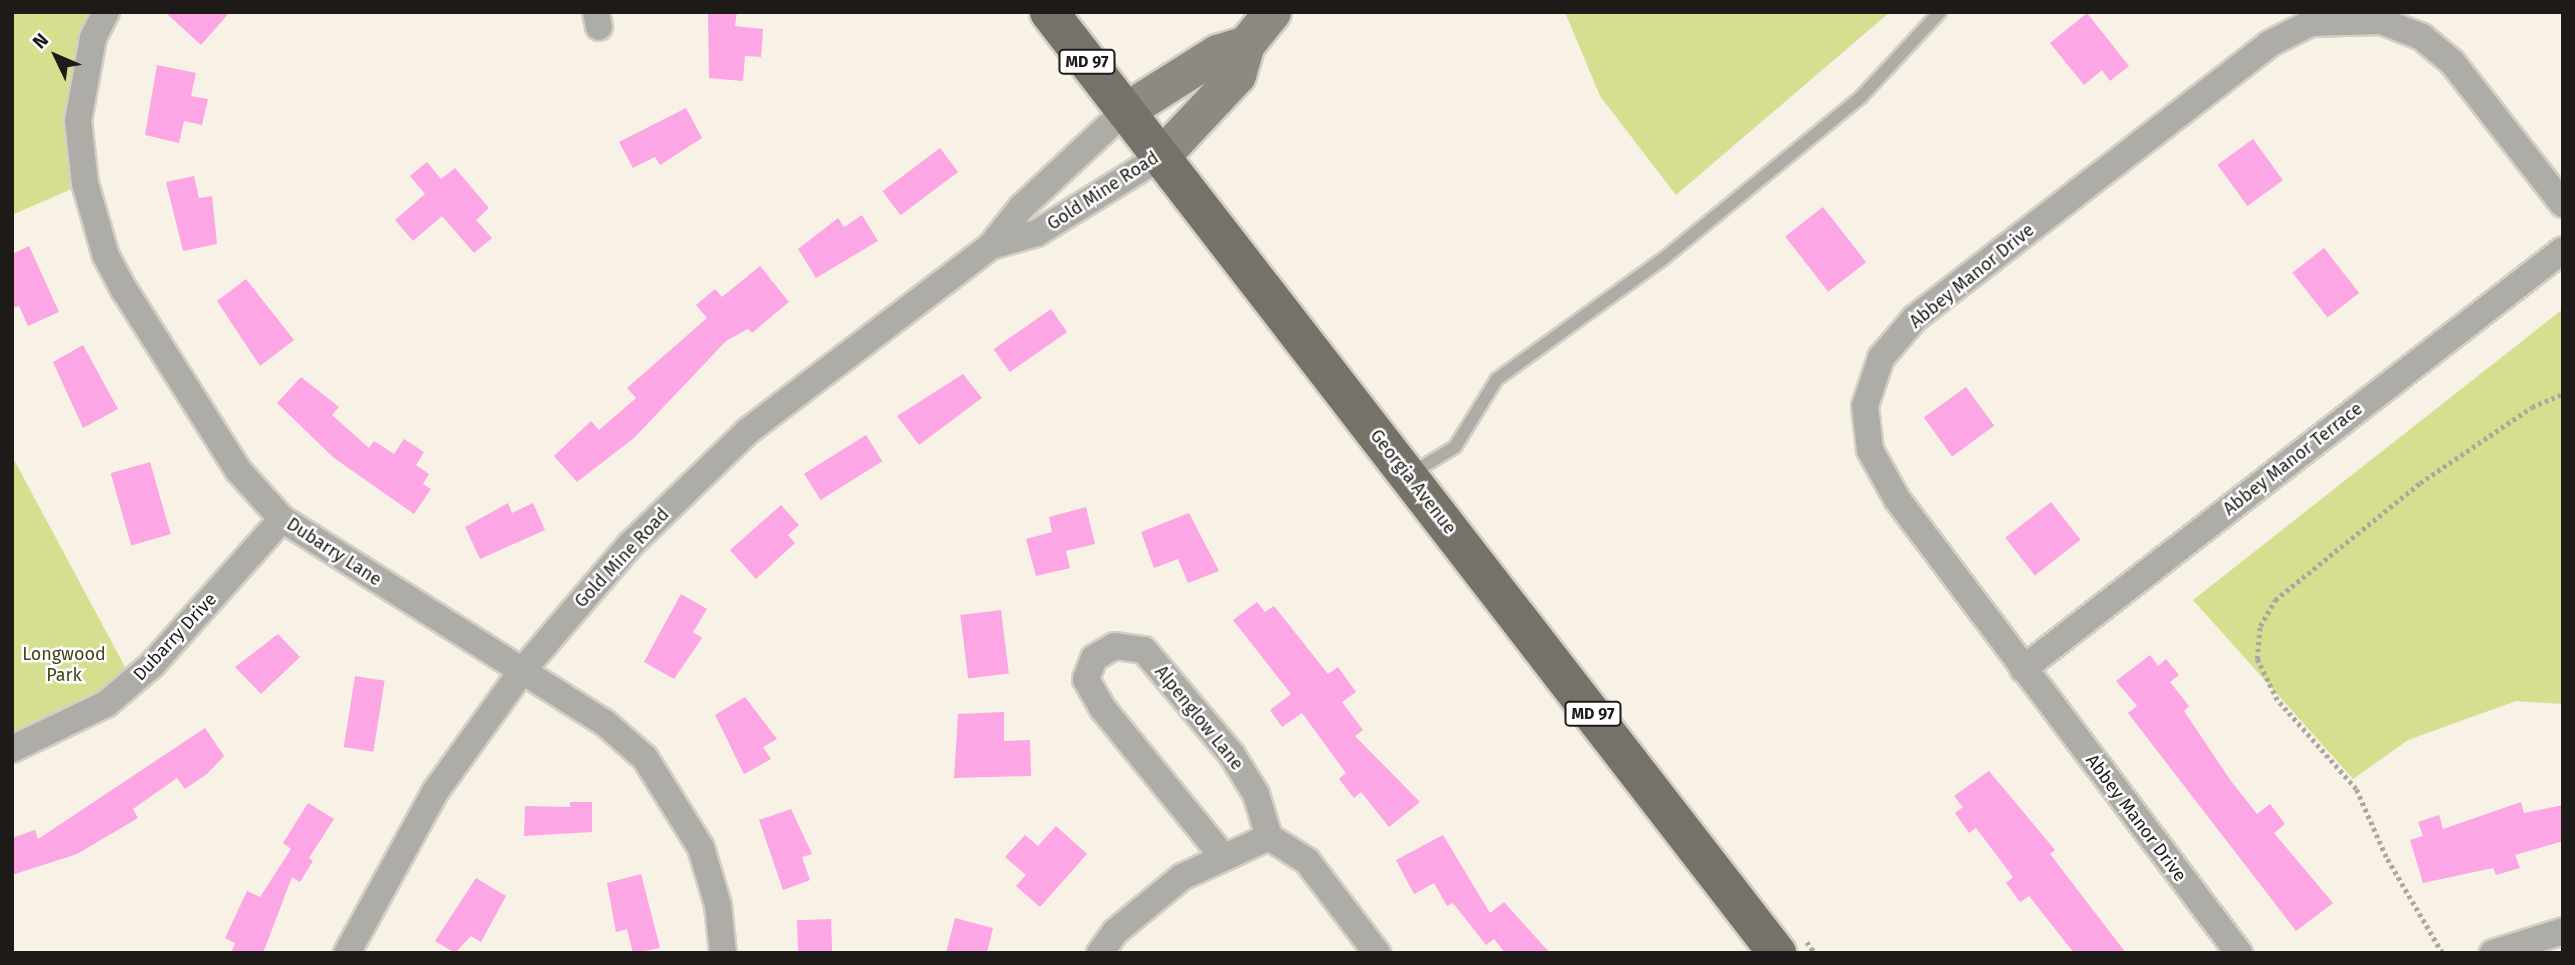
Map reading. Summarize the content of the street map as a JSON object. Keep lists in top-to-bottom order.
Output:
{
  "streets": {
    "main road": ["MD 97", "Georgia Avenue"],
    "street": [
      "Gold Mine Road",
      "Abbey Manor Drive",
      "Abbey Manor Terrace",
      "Dubarry Lane",
      "Dubarry Drive",
      "Alpenglow Lane"
    ]
  },
  "crossings": [
    ["Gold Mine Road", "Georgia Avenue"],
    ["Gold Mine Road", "Dubarry Lane"],
    ["Abbey Manor Drive", "Abbey Manor Terrace"],
    ["Dubarry Lane", "Dubarry Drive"]
  ],
  "parks": ["Longwood Park"],
  "north": "top left"
}
